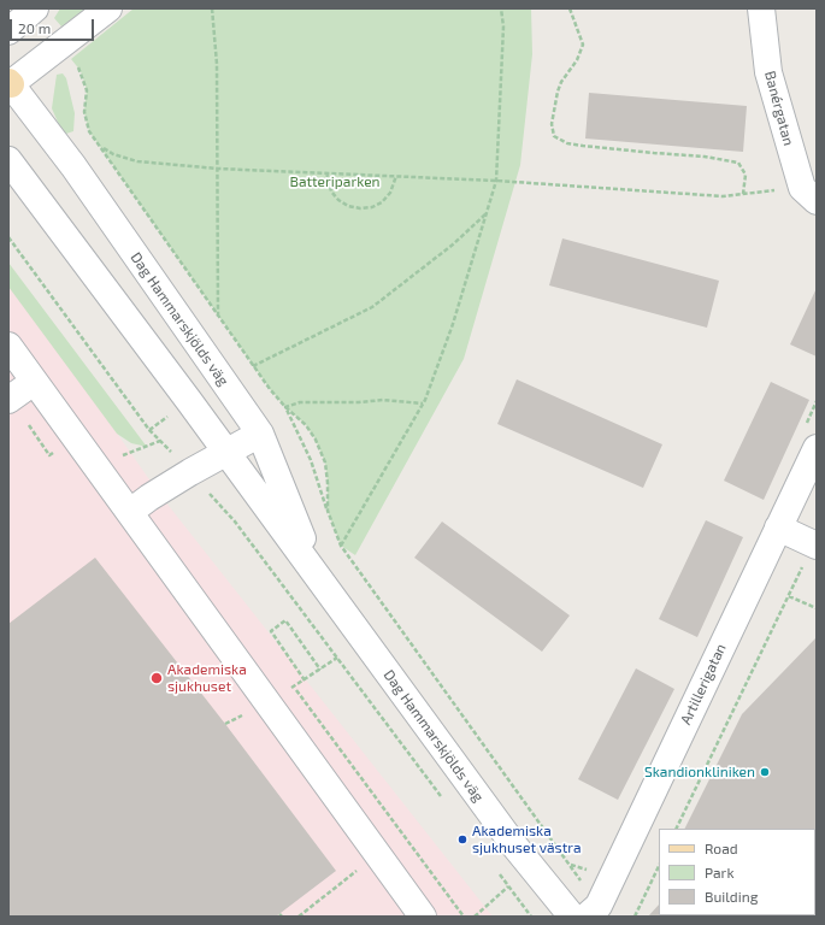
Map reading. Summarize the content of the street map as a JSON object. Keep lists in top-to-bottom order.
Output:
{
  "streets": {
    "street": ["Banérgatan", "Dag Hammarskjölds väg", "Artillerigatan"]
  },
  "parks": ["Batteriparken"],
  "places": ["Akademiska sjukhuset", "Skandionkliniken", "Akademiska sjukhuset västra"],
  "legend": ["Road", "Park", "Building"],
  "scale_bar": "20 m"
}
